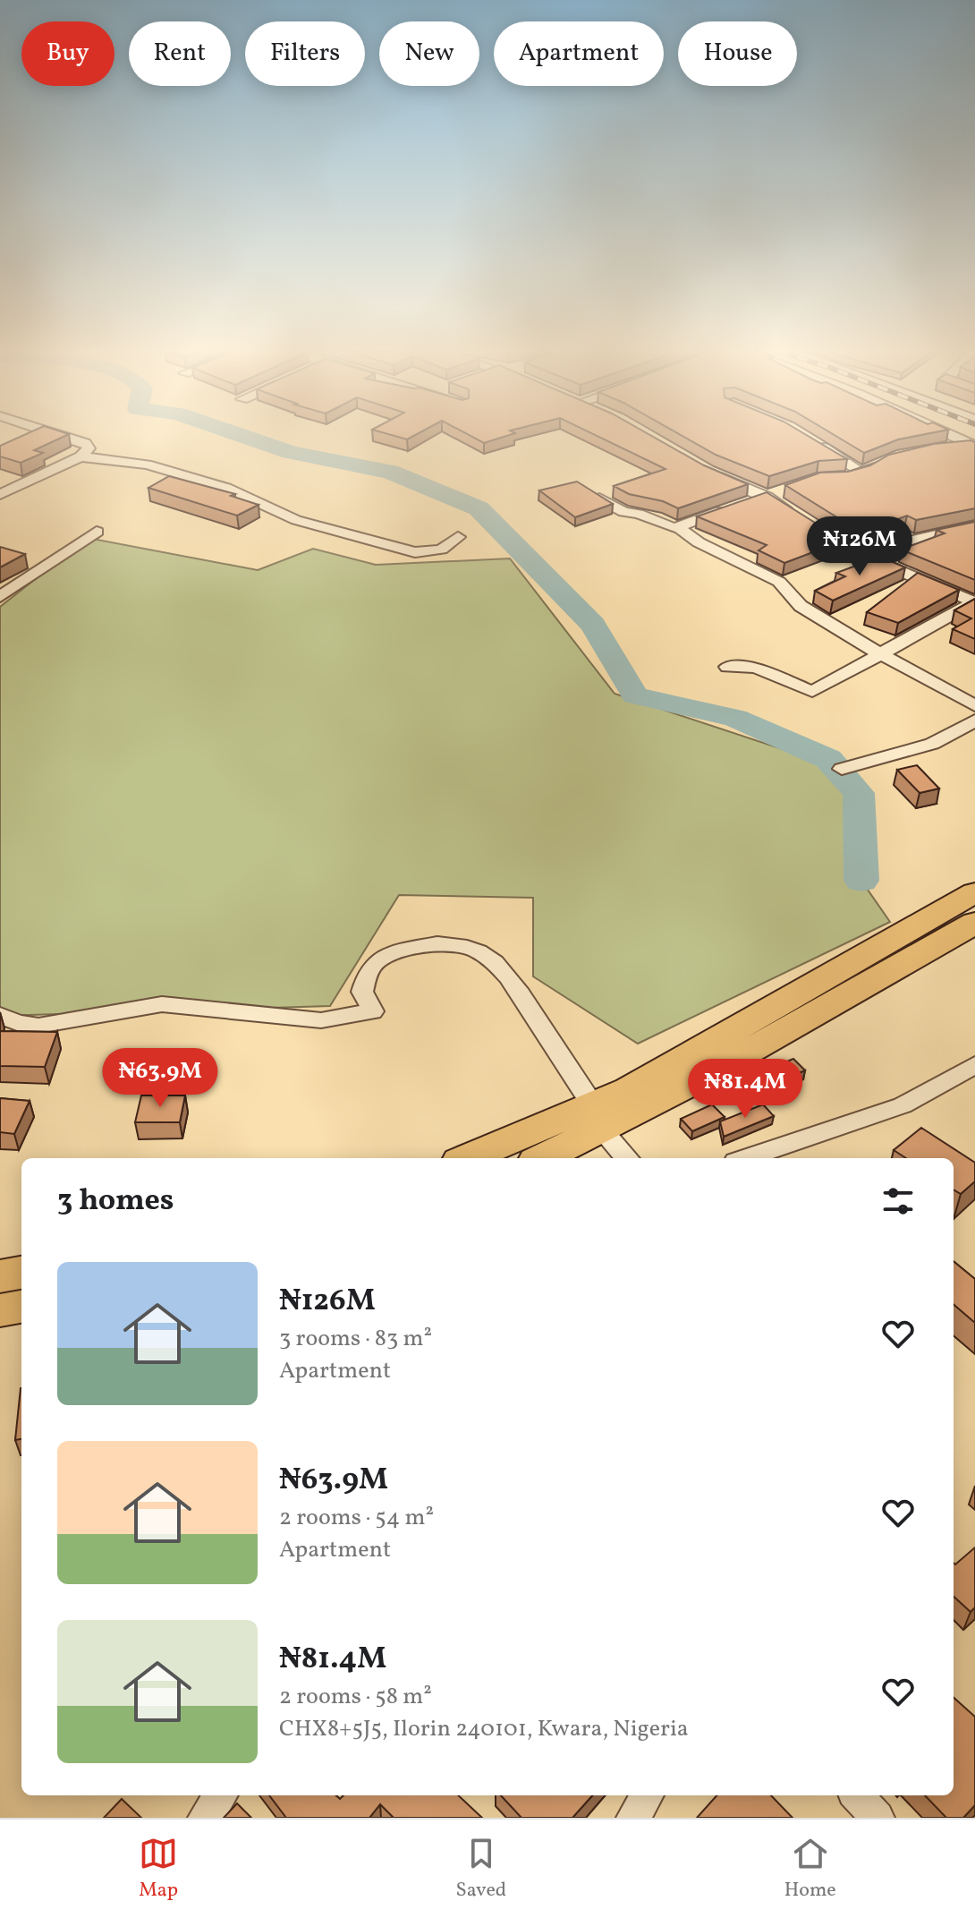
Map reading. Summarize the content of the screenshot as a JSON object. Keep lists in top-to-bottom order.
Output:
{
  "page": {
    "chip": [
      "Buy",
      "Rent",
      "Filters",
      "New",
      "Apartment",
      "House"
    ],
    "price": ["₦126M", "₦63.9M", "₦81.4M"],
    "heading": "3 homes",
    "list": [
      {
        "name": "₦126M",
        "note": "3 rooms · 83 m² · Apartment"
      },
      {
        "name": "₦63.9M",
        "note": "2 rooms · 54 m² · Apartment"
      },
      {
        "name": "₦81.4M",
        "note": "2 rooms · 58 m² · CHX8+5J5, Ilorin 240101, Kwara, Nigeria"
      }
    ],
    "tabs": ["Map", "Saved", "Home"]
  }
}
